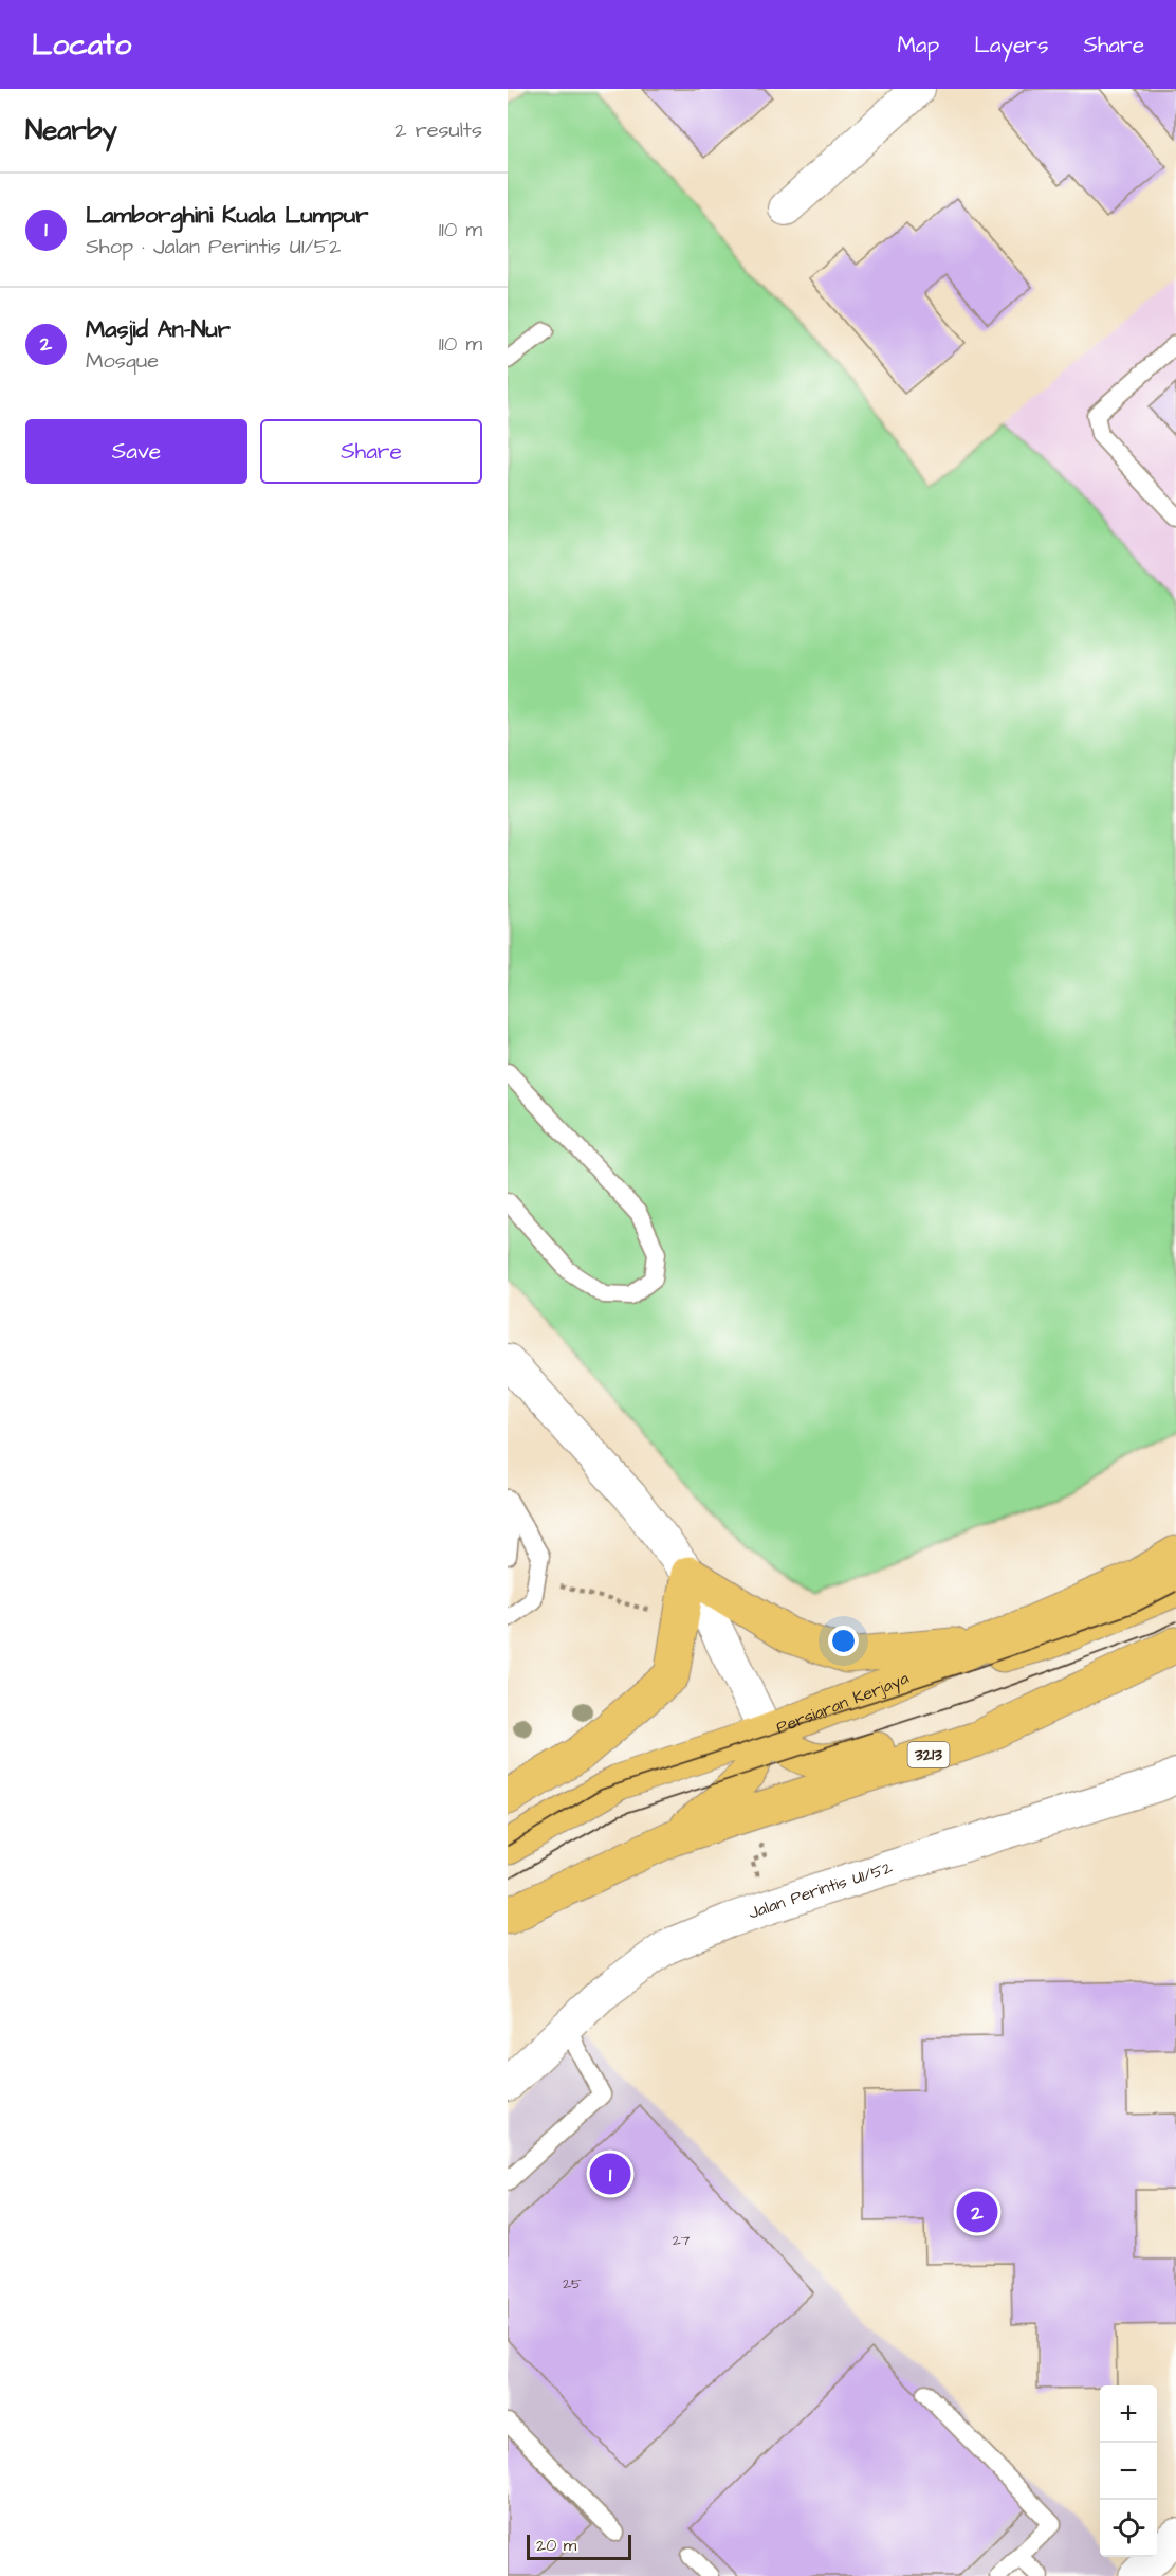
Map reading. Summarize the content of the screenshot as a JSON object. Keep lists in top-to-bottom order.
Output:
{
  "streets": {
    "main road": ["Persiaran Kerjaya", "3213"],
    "street": ["Jalan Perintis U1/52"]
  },
  "house_numbers": ["27", "25"],
  "scale_bar": "20 m",
  "page": {
    "header": "Locato",
    "nav": ["Map", "Layers", "Share"],
    "heading": ["Nearby", "2 results"],
    "list": [
      {
        "mark": "1",
        "name": "Lamborghini Kuala Lumpur",
        "note": "Shop · Jalan Perintis U1/52",
        "value": "110 m"
      },
      {
        "mark": "2",
        "name": "Masjid An-Nur",
        "note": "Mosque",
        "value": "110 m"
      }
    ],
    "buttons": ["Save", "Share"],
    "pins": ["1", "2"],
    "map_buttons": ["+", "−"],
    "scale": "20 m"
  }
}
